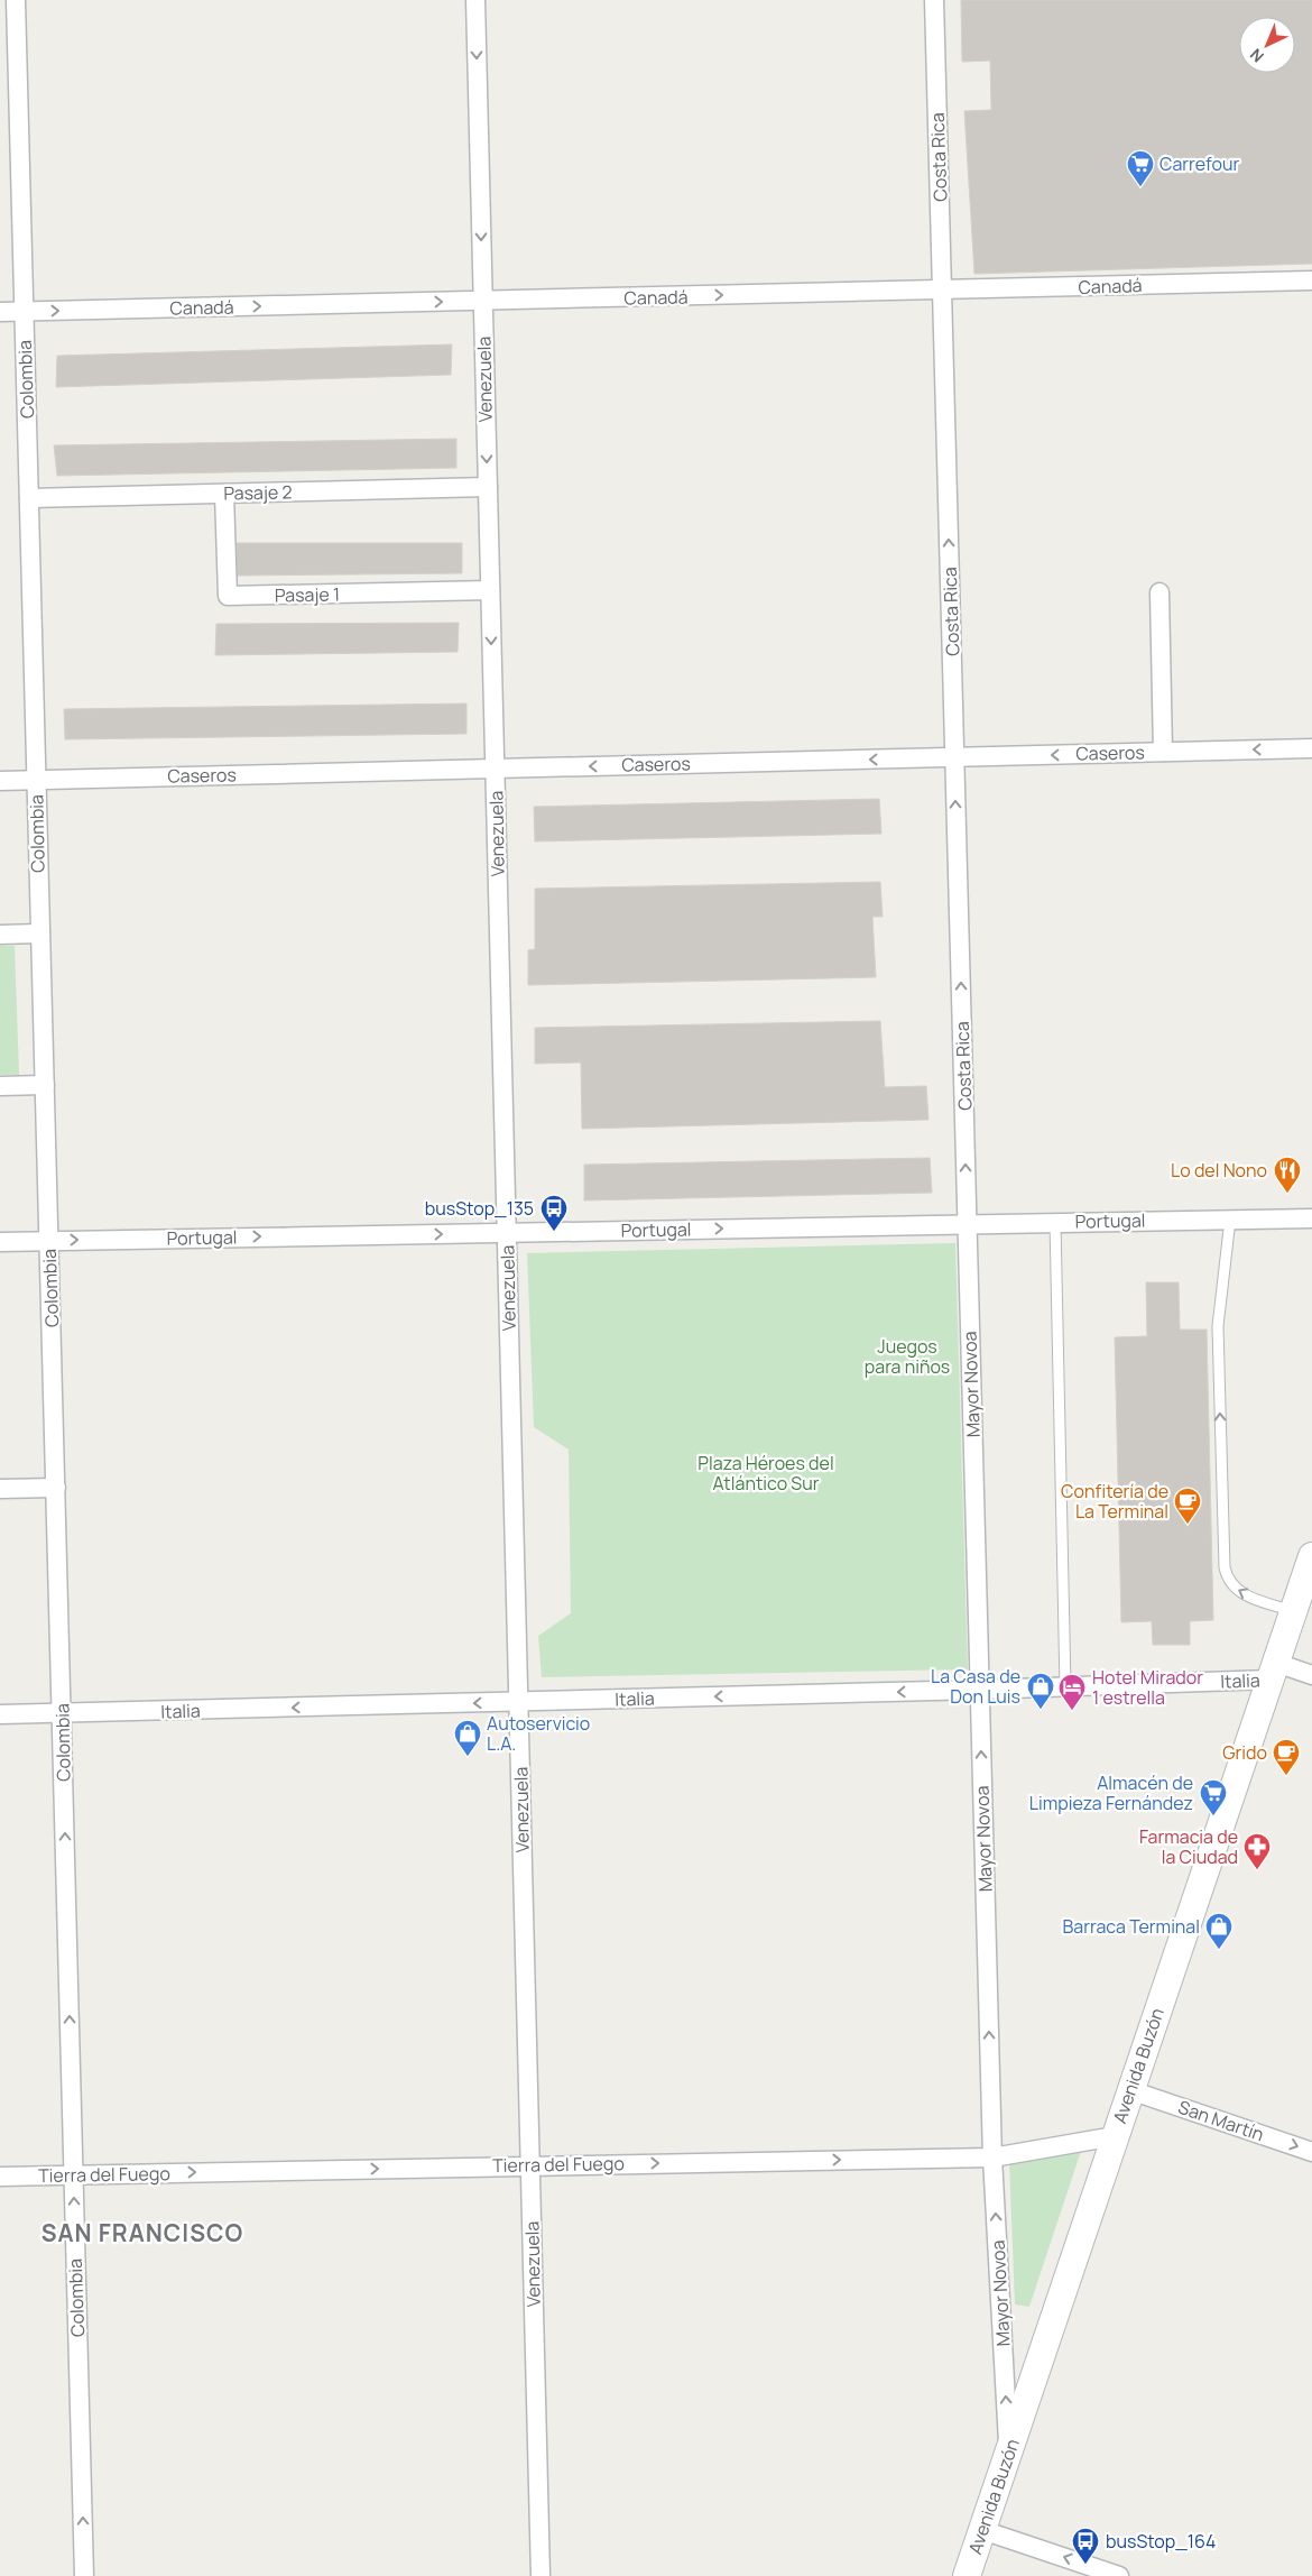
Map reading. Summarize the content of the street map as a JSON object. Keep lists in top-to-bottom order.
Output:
{
  "streets": {
    "main road": ["Avenida Buzón"],
    "street": [
      "Costa Rica",
      "Canadá",
      "Colombia",
      "Venezuela",
      "Pasaje 2",
      "Pasaje 1",
      "Caseros",
      "Portugal",
      "Mayor Novoa",
      "Italia",
      "San Martín",
      "Tierra del Fuego"
    ]
  },
  "crossings": [
    ["Costa Rica", "Canadá"],
    ["Costa Rica", "Caseros"],
    ["Costa Rica", "Portugal"],
    ["Costa Rica", "Mayor Novoa"],
    ["Canadá", "Colombia"],
    ["Canadá", "Venezuela"],
    ["Colombia", "Pasaje 2"],
    ["Colombia", "Caseros"],
    ["Colombia", "Portugal"],
    ["Colombia", "Italia"],
    ["Colombia", "Tierra del Fuego"],
    ["Venezuela", "Pasaje 2"],
    ["Venezuela", "Pasaje 1"],
    ["Venezuela", "Caseros"],
    ["Venezuela", "Portugal"],
    ["Venezuela", "Italia"],
    ["Venezuela", "Tierra del Fuego"],
    ["Pasaje 2", "Pasaje 1"],
    ["Portugal", "Mayor Novoa"],
    ["Mayor Novoa", "Italia"],
    ["Mayor Novoa", "Avenida Buzón"],
    ["Mayor Novoa", "Tierra del Fuego"],
    ["Italia", "Avenida Buzón"],
    ["Avenida Buzón", "San Martín"],
    ["Avenida Buzón", "Tierra del Fuego"]
  ],
  "one_way": [
    "Costa Rica",
    "Canadá",
    "Caseros",
    "Portugal",
    "Mayor Novoa",
    "Italia",
    "San Martín",
    "Tierra del Fuego"
  ],
  "districts": ["SAN FRANCISCO"],
  "parks": ["Juegos para niños", "Plaza Héroes del Atlántico Sur"],
  "places": {
    "supermarket": ["Carrefour", "Almacén de Limpieza Fernández"],
    "restaurant": ["Lo del Nono"],
    "bus stop": ["busStop_135", "busStop_164"],
    "cafe": ["Confitería de La Terminal", "Grido"],
    "shop": ["La Casa de Don Luis", "Autoservicio L.A.", "Barraca Terminal"],
    "hotel": ["Hotel Mirador 1 estrella"],
    "pharmacy": ["Farmacia de la Ciudad"]
  },
  "north": "bottom left"
}
